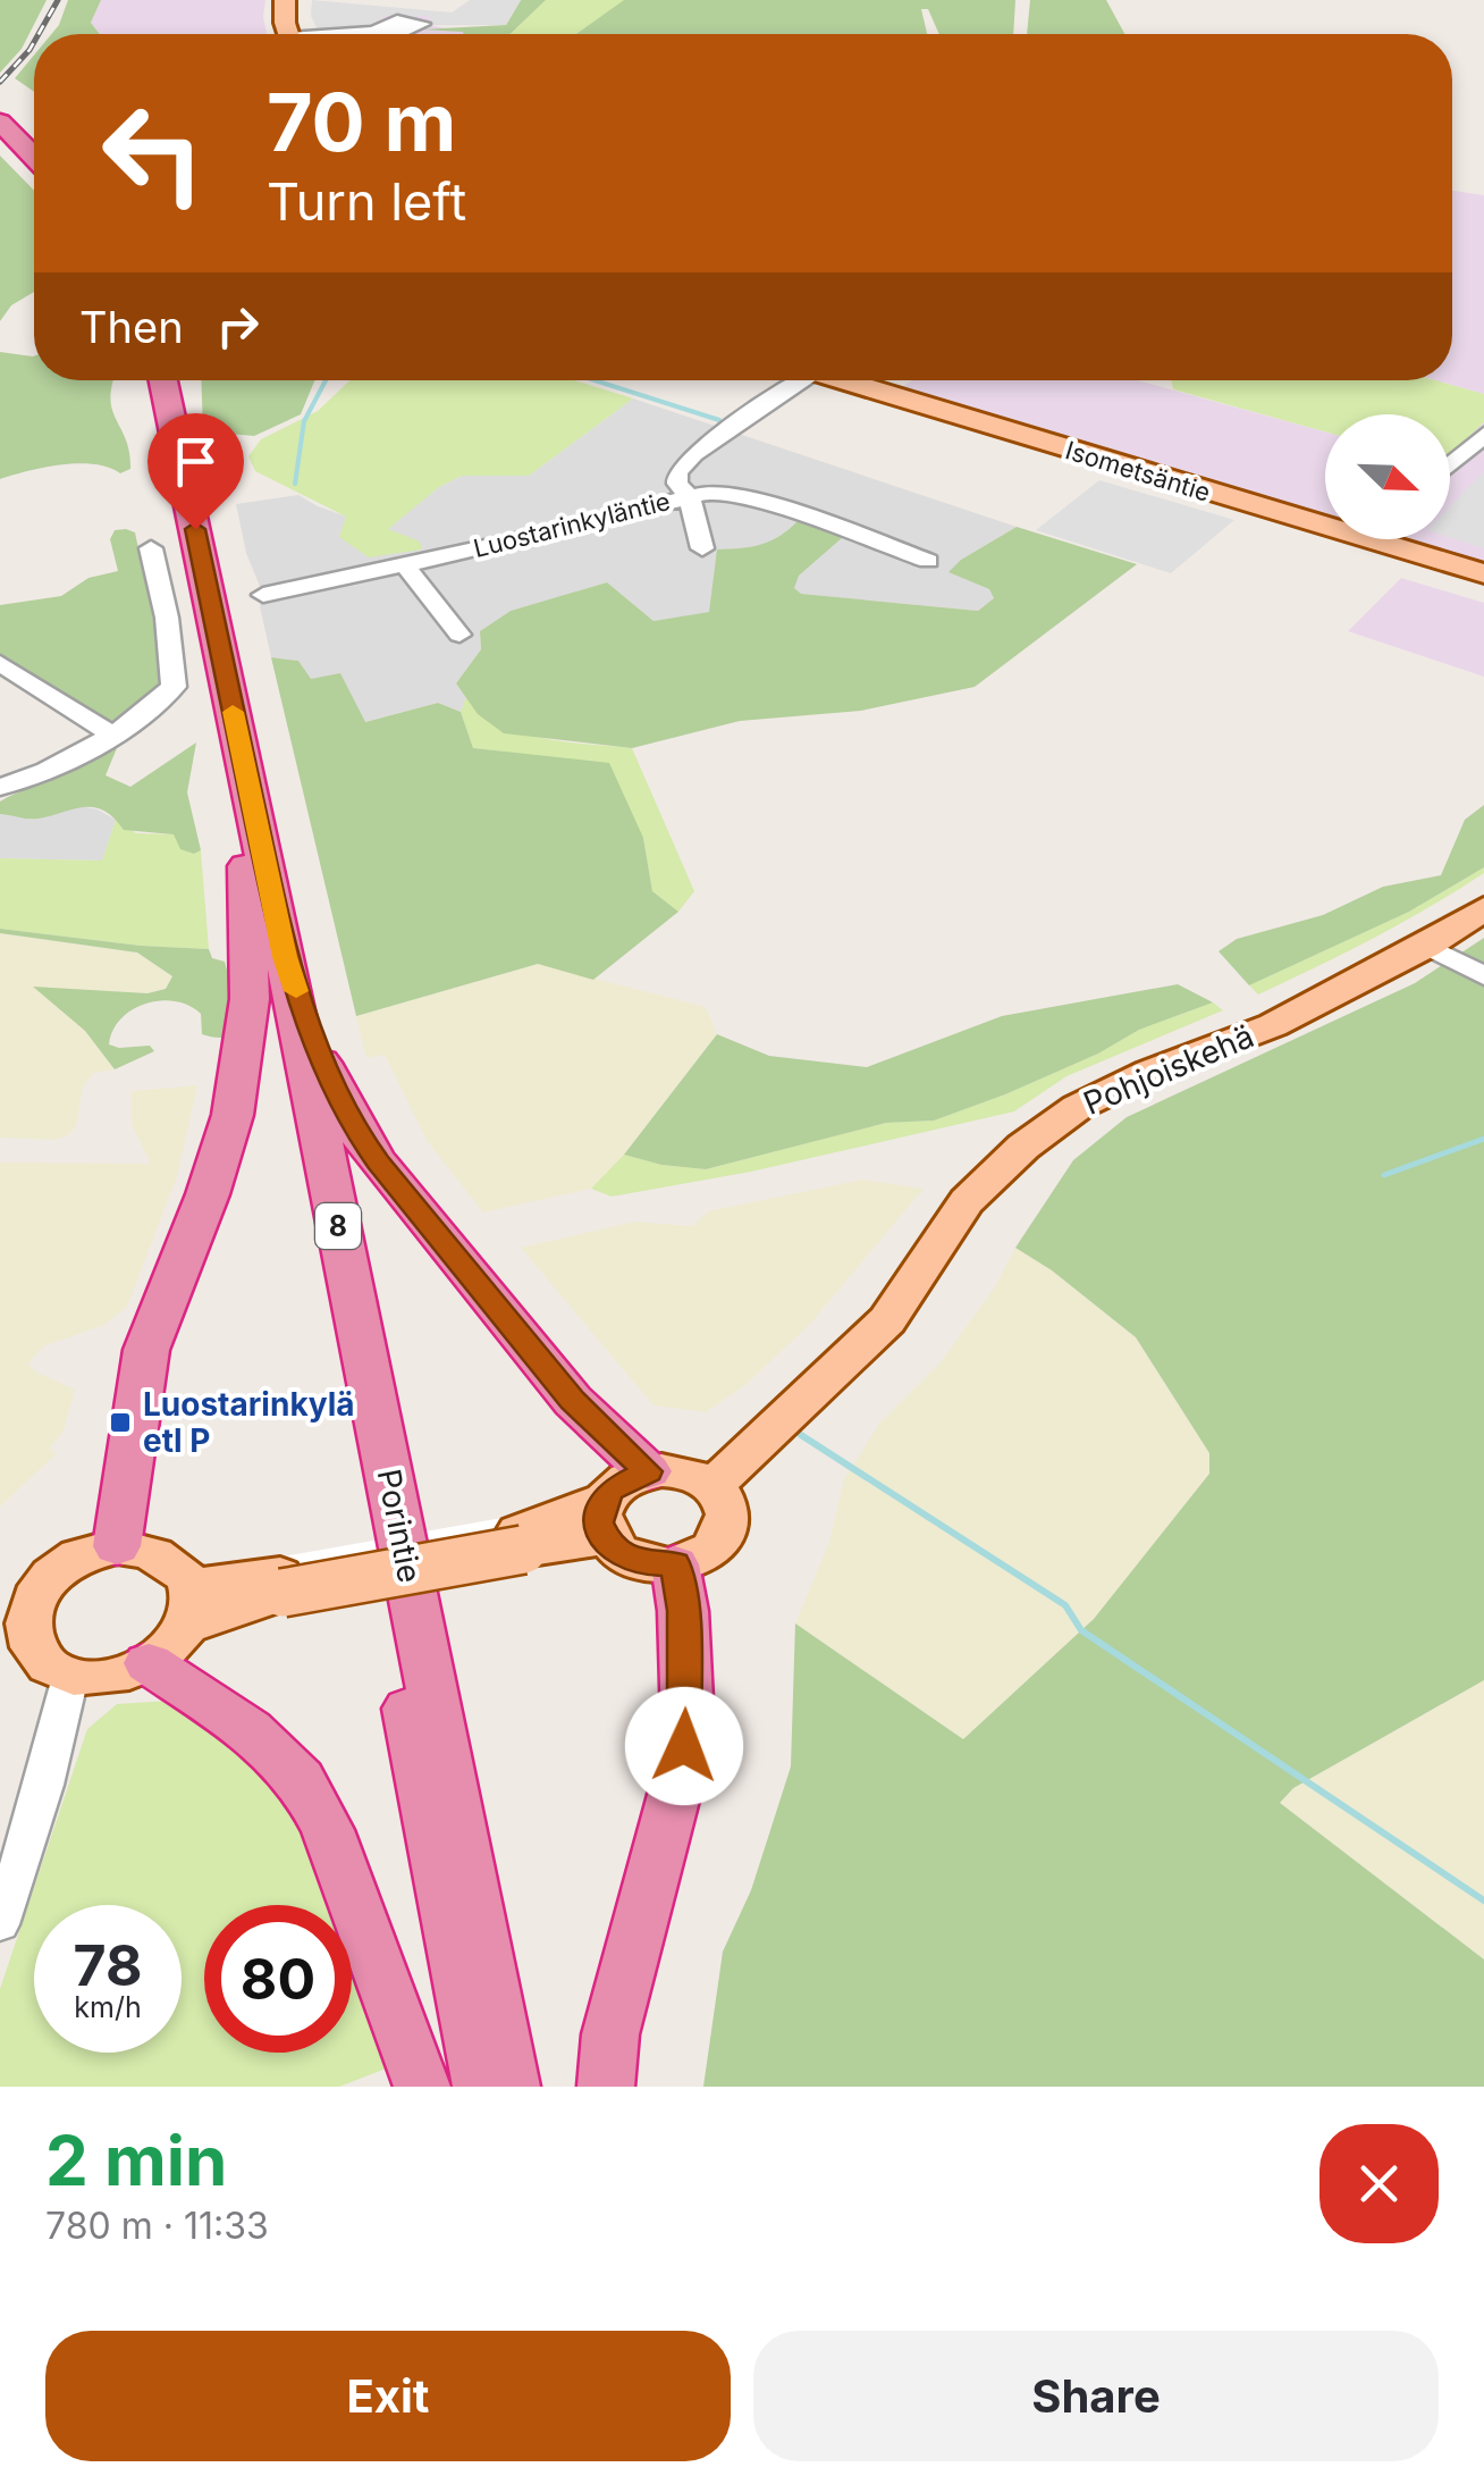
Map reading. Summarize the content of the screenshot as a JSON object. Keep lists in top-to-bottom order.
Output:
{
  "streets": {
    "highway": ["8", "Porintie"],
    "main road": ["Isometsäntie", "Pohjoiskehä"],
    "street": ["Luostarinkyläntie"]
  },
  "places": {
    "transit": ["Luostarinkylä etl P"]
  },
  "north": "bottom right",
  "page": {
    "turn": ["70 m", "Turn left"],
    "then": "Then",
    "speed": "78 km/h",
    "limit": "80",
    "heading": ["2 min", "780 m · 11:33"],
    "buttons": ["Exit", "Share"]
  }
}
